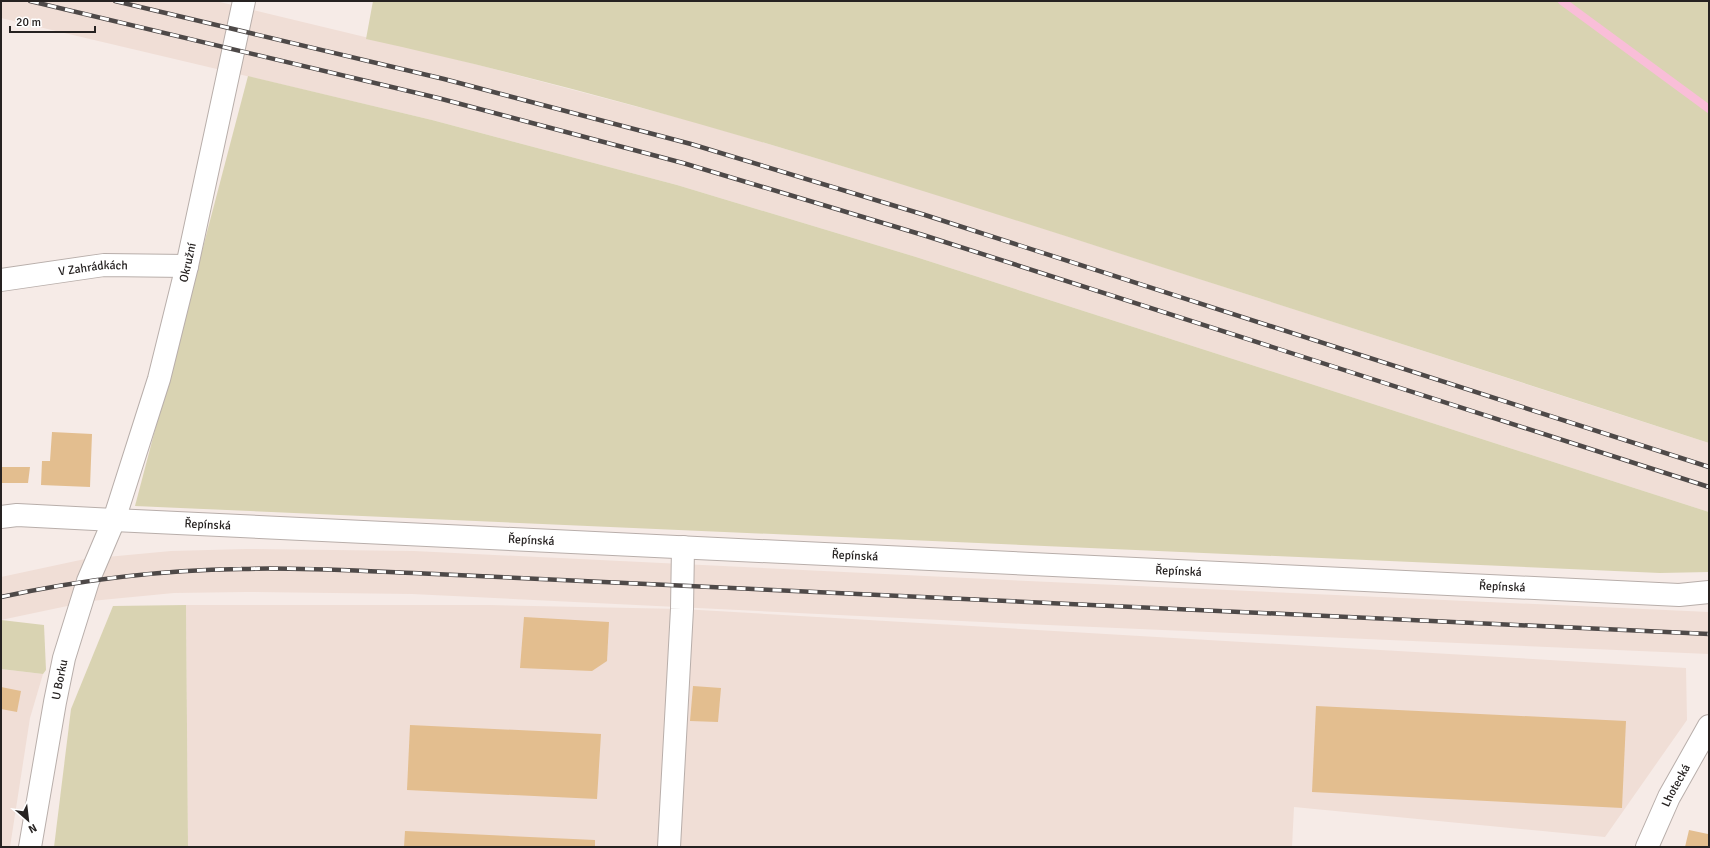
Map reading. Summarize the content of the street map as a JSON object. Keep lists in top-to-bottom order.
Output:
{
  "streets": {
    "street": [
      "Okružní",
      "V Zahrádkách",
      "Řepínská",
      "U Borku",
      "Lhotecká"
    ]
  },
  "crossings": [
    ["Okružní", "V Zahrádkách"],
    ["Okružní", "Řepínská"],
    ["Okružní", "U Borku"],
    ["Řepínská", "U Borku"]
  ],
  "scale_bar": "20 m",
  "north": "bottom right"
}
